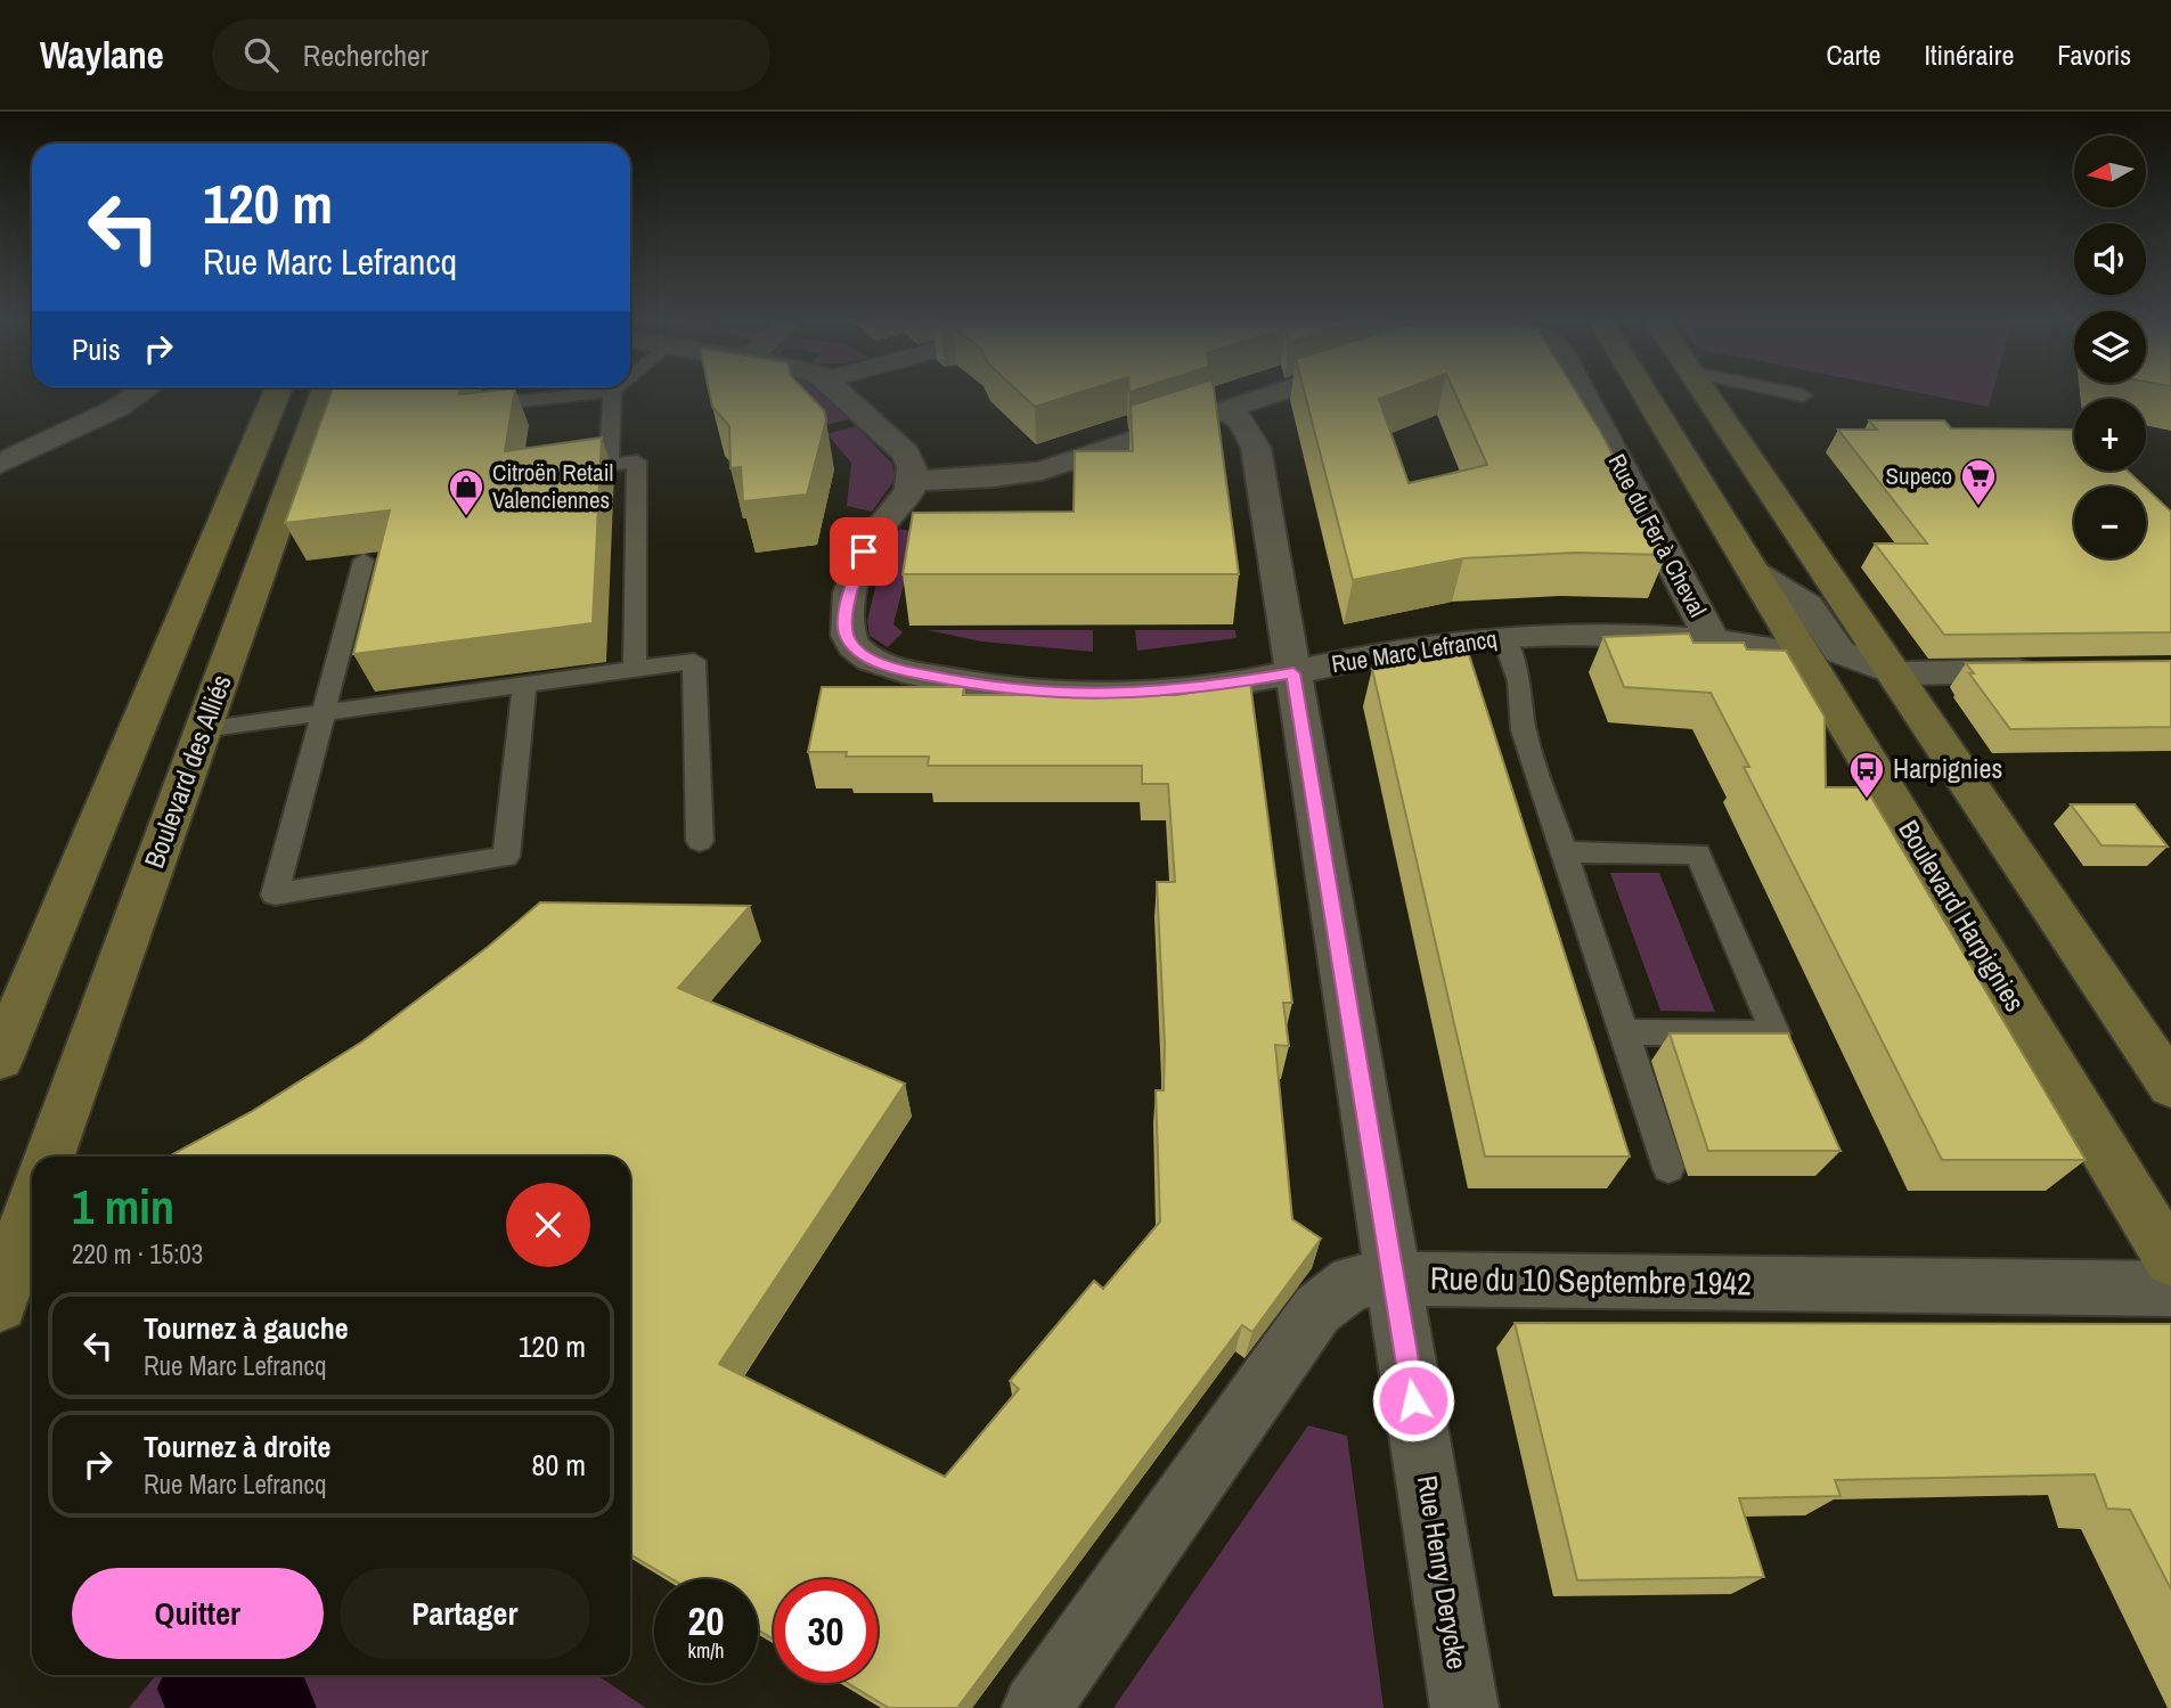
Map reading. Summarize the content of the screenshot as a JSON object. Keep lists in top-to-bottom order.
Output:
{
  "streets": {
    "main road": ["Boulevard des Alliés", "Boulevard Harpignies"],
    "street": [
      "Rue du Fer à Cheval",
      "Rue Marc Lefrancq",
      "Rue du 10 Septembre 1942",
      "Rue Henry Derycke"
    ]
  },
  "crossings": [
    ["Rue du Fer à Cheval", "Rue Marc Lefrancq"],
    ["Rue Marc Lefrancq", "Boulevard Harpignies"],
    ["Rue Marc Lefrancq", "Rue Henry Derycke"],
    ["Rue du 10 Septembre 1942", "Rue Henry Derycke"]
  ],
  "places": {
    "supermarket": ["Supeco"],
    "shop": ["Citroën Retail Valenciennes"],
    "bus stop": ["Harpignies"]
  },
  "north": "left",
  "page": {
    "header": "Waylane",
    "search": "Rechercher",
    "nav": ["Carte", "Itinéraire", "Favoris"],
    "map_buttons": ["+", "−"],
    "turn": ["120 m", "Rue Marc Lefrancq"],
    "then": "Puis",
    "heading": ["1 min", "220 m · 15:03"],
    "list": [
      {
        "name": "Tournez à gauche",
        "note": "Rue Marc Lefrancq",
        "value": "120 m"
      },
      {
        "name": "Tournez à droite",
        "note": "Rue Marc Lefrancq",
        "value": "80 m"
      }
    ],
    "buttons": ["Quitter", "Partager"],
    "speed": "20 km/h",
    "limit": "30"
  }
}
